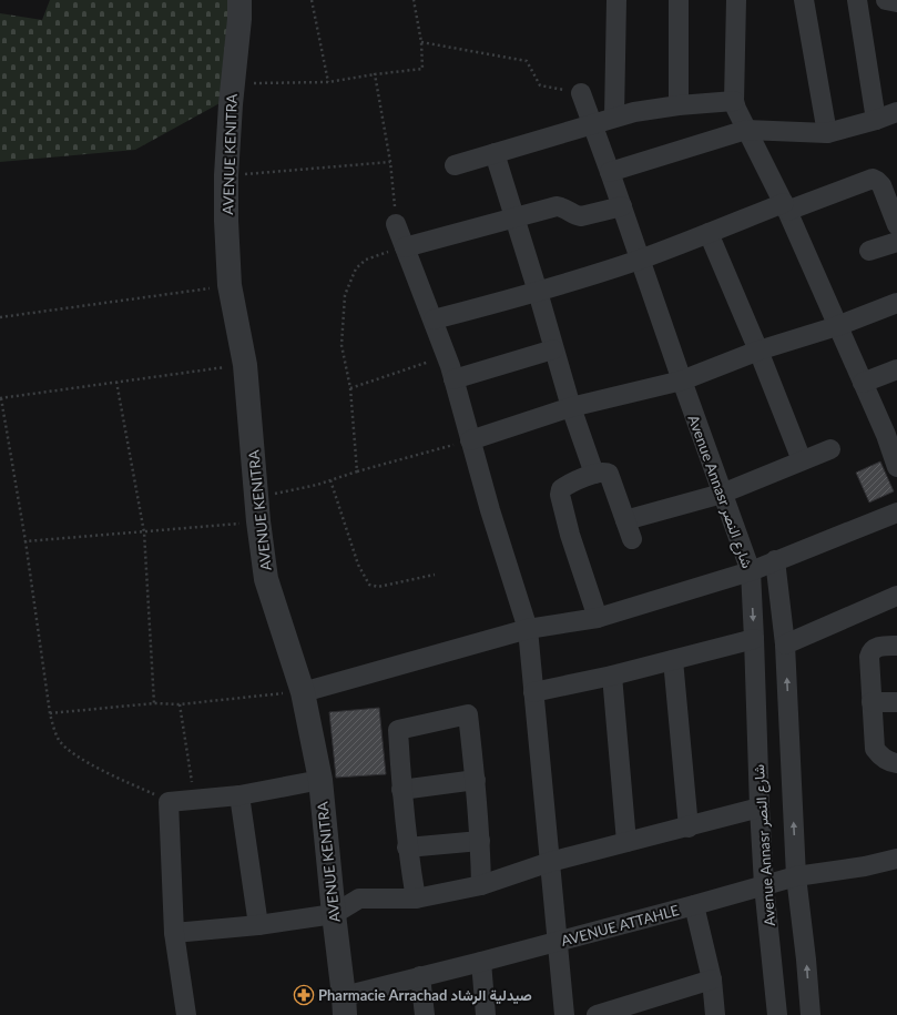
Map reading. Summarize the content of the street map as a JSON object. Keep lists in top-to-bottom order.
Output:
{
  "streets": {
    "street": ["AVENUE KENITRA", "Avenue Annasr شارع النصر", "AVENUE ATTAHLE"]
  },
  "crossings": [
    ["AVENUE KENITRA", "AVENUE ATTAHLE"],
    ["Avenue Annasr شارع النصر", "AVENUE ATTAHLE"]
  ],
  "places": {
    "pharmacy": ["Pharmacie Arrachad صيدلية الرشاد"]
  }
}
